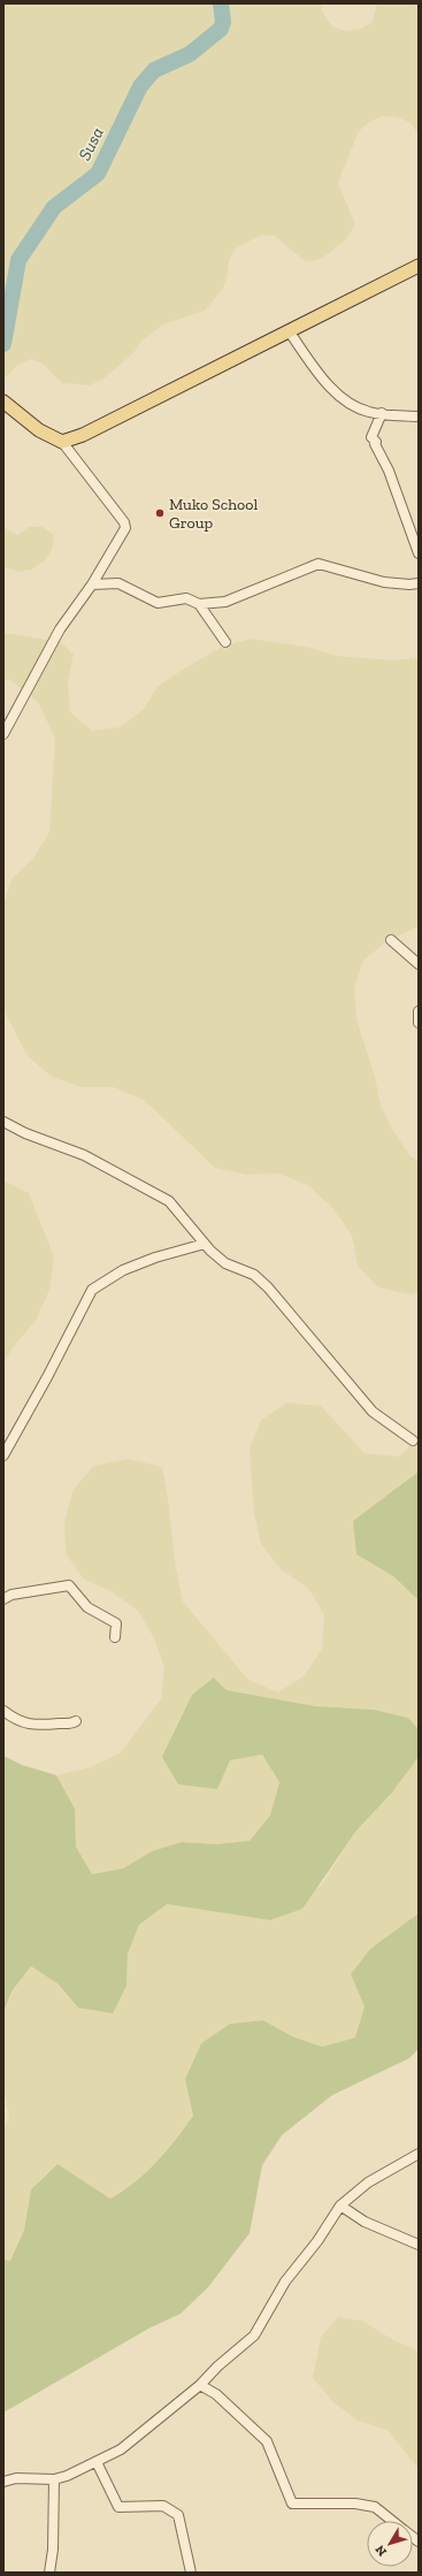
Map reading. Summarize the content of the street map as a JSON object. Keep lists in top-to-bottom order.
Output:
{
  "water": ["Susa"],
  "places": ["Muko School Group"],
  "north": "bottom left"
}
